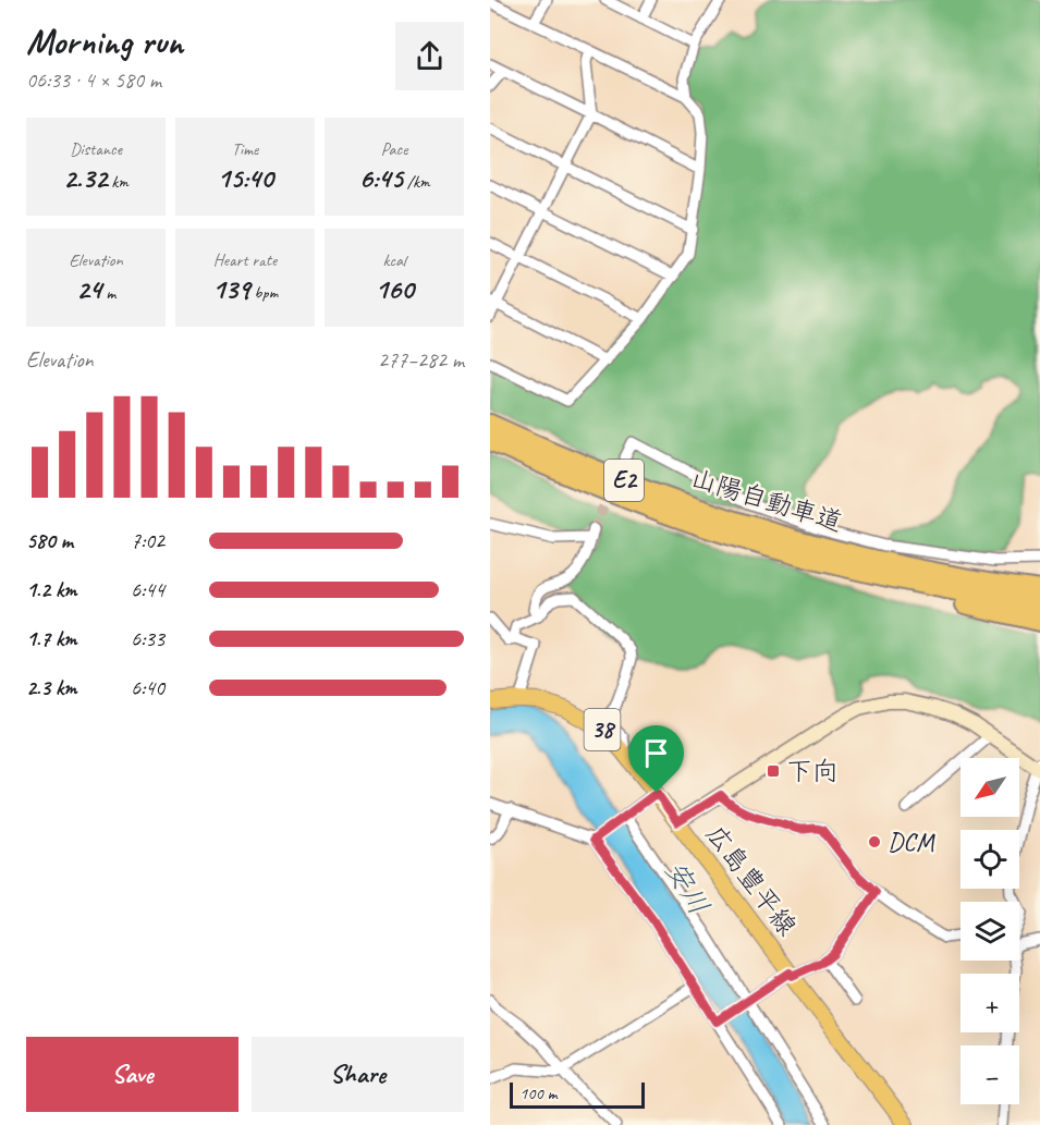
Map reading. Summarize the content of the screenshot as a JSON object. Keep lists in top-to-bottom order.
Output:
{
  "streets": {
    "highway": ["E2", "山陽自動車道"],
    "main road": ["38", "広島豊平線"]
  },
  "water": ["安川"],
  "places": {
    "transit": ["下向"],
    "other": ["DCM"]
  },
  "scale_bar": "100 m",
  "north": "bottom left",
  "page": {
    "heading": ["Morning run", "06:33 · 4 × 580 m"],
    "stats": [
      ["Distance", "2.32 km"],
      ["Time", "15:40"],
      ["Pace", "6:45 /km"],
      ["Elevation", "24 m"],
      ["Heart rate", "139 bpm"],
      ["kcal", "160"]
    ],
    "chart": ["Elevation", "277–282 m"],
    "list": [
      {
        "name": "580 m",
        "note": "7:02"
      },
      {
        "name": "1.2 km",
        "note": "6:44"
      },
      {
        "name": "1.7 km",
        "note": "6:33"
      },
      {
        "name": "2.3 km",
        "note": "6:40"
      }
    ],
    "map_buttons": ["+", "−"],
    "buttons": ["Save", "Share"],
    "scale": "100 m"
  }
}
